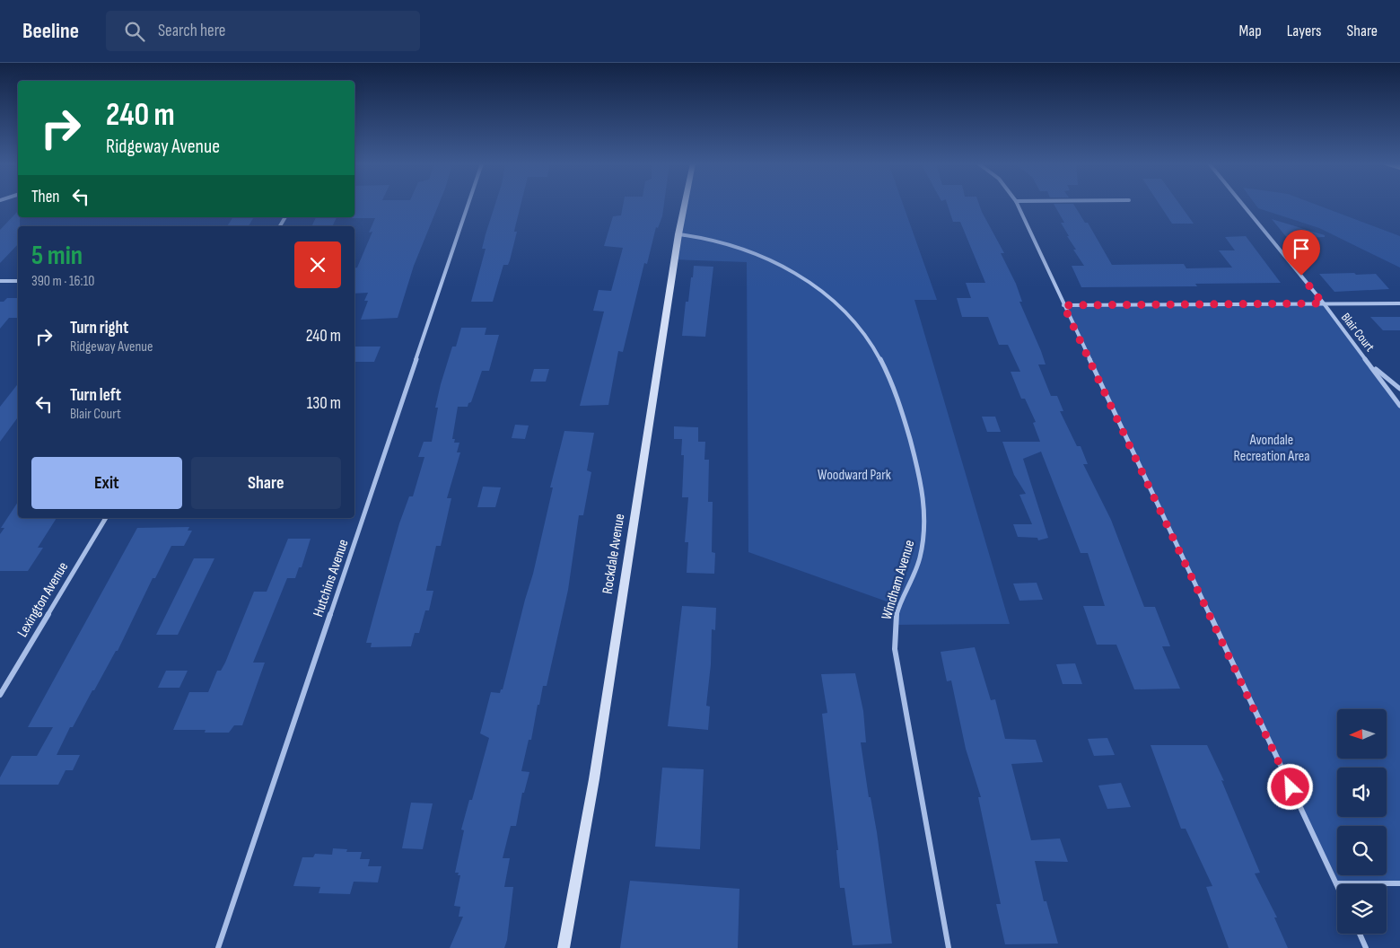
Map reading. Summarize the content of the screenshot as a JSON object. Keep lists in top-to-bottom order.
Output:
{
  "streets": {
    "street": [
      "Blair Court",
      "Rockdale Avenue",
      "Hutchins Avenue",
      "Windham Avenue",
      "Lexington Avenue"
    ]
  },
  "crossings": [
    ["Rockdale Avenue", "Windham Avenue"]
  ],
  "parks": ["Avondale Recreation Area", "Woodward Park"],
  "north": "left",
  "page": {
    "header": "Beeline",
    "search": "Search here",
    "nav": ["Map", "Layers", "Share"],
    "turn": ["240 m", "Ridgeway Avenue"],
    "then": "Then",
    "heading": ["5 min", "390 m · 16:10"],
    "list": [
      {
        "name": "Turn right",
        "note": "Ridgeway Avenue",
        "value": "240 m"
      },
      {
        "name": "Turn left",
        "note": "Blair Court",
        "value": "130 m"
      }
    ],
    "buttons": ["Exit", "Share"]
  }
}
